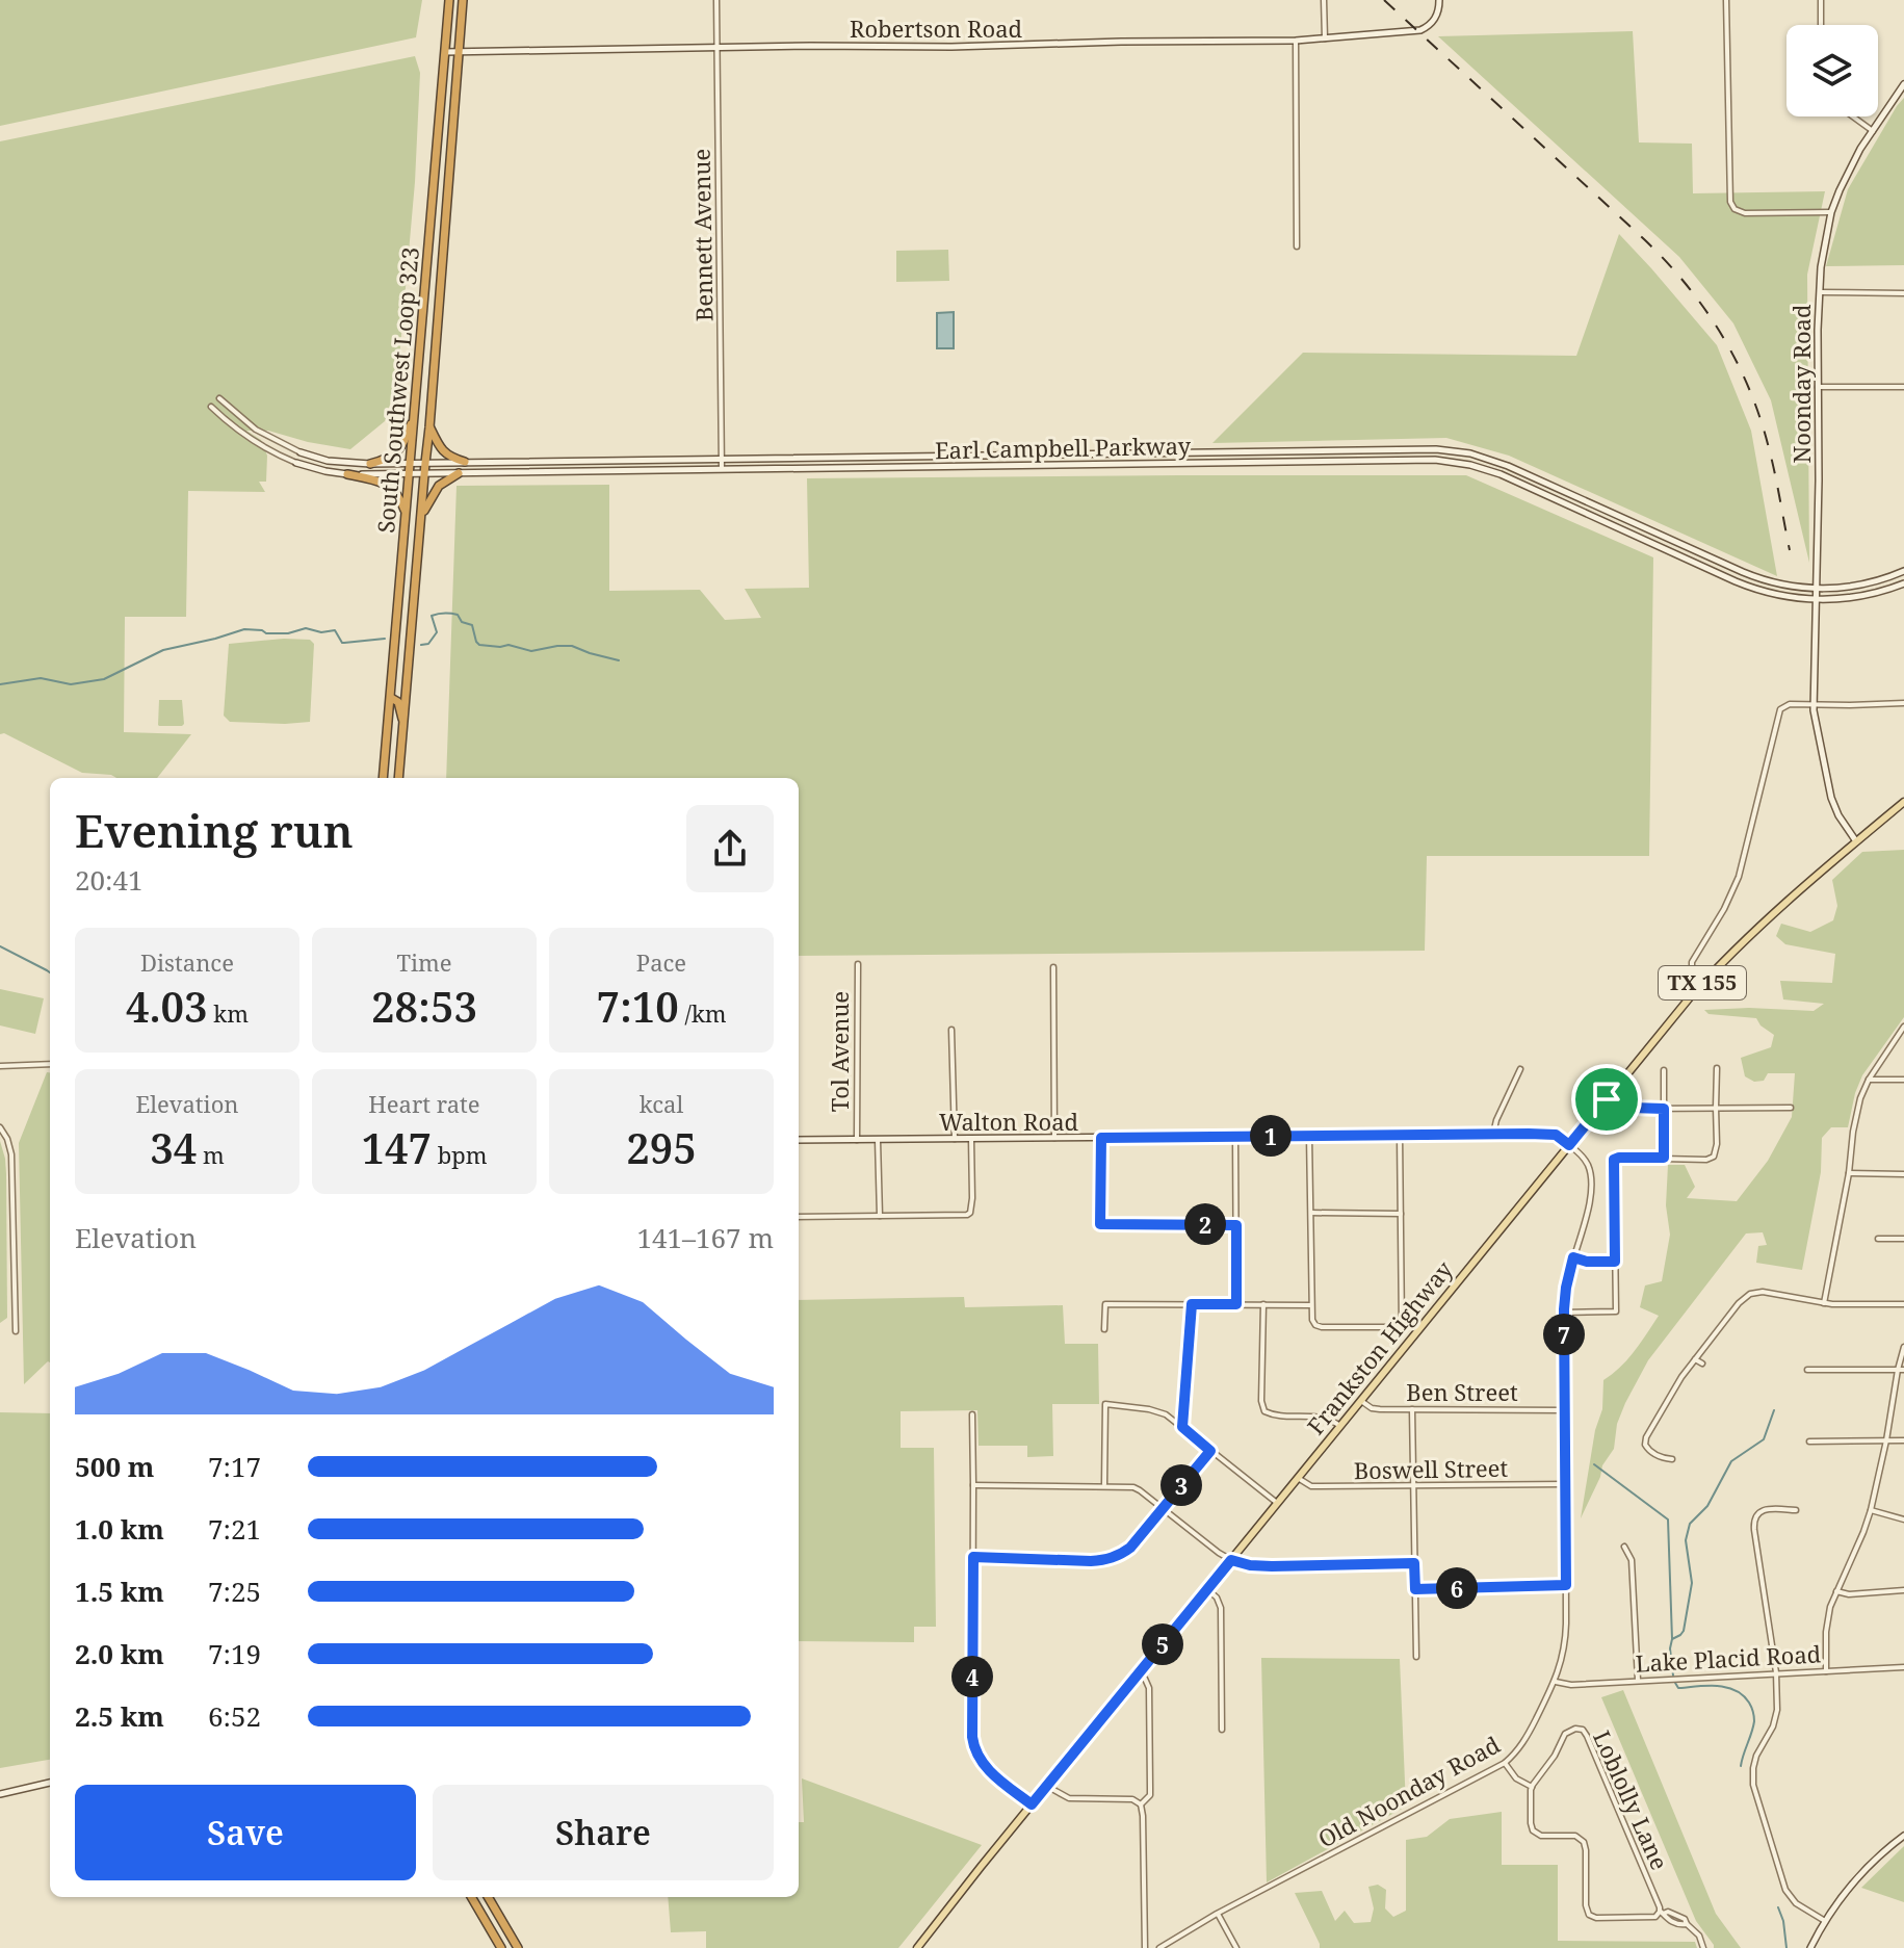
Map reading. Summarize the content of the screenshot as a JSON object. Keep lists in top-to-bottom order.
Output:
{
  "streets": {
    "highway": ["South Southwest Loop 323"],
    "main road": [
      "Robertson Road",
      "Noonday Road",
      "Earl Campbell Parkway",
      "TX 155",
      "Walton Road",
      "Frankston Highway"
    ],
    "street": [
      "Bennett Avenue",
      "Tol Avenue",
      "Ben Street",
      "Boswell Street",
      "Lake Placid Road",
      "Old Noonday Road",
      "Loblolly Lane"
    ]
  },
  "crossings": [
    ["Robertson Road", "Bennett Avenue"],
    ["Robertson Road", "South Southwest Loop 323"],
    ["Bennett Avenue", "Earl Campbell Parkway"],
    ["Noonday Road", "Earl Campbell Parkway"],
    ["Noonday Road", "Frankston Highway"],
    ["South Southwest Loop 323", "Earl Campbell Parkway"],
    ["Tol Avenue", "Walton Road"],
    ["Walton Road", "Frankston Highway"],
    ["Walton Road", "Old Noonday Road"],
    ["Frankston Highway", "Ben Street"],
    ["Frankston Highway", "Boswell Street"],
    ["Frankston Highway", "Old Noonday Road"],
    ["Ben Street", "Old Noonday Road"],
    ["Boswell Street", "Old Noonday Road"],
    ["Lake Placid Road", "Old Noonday Road"]
  ],
  "page": {
    "heading": ["Evening run", "20:41"],
    "stats": [
      ["Distance", "4.03 km"],
      ["Time", "28:53"],
      ["Pace", "7:10 /km"],
      ["Elevation", "34 m"],
      ["Heart rate", "147 bpm"],
      ["kcal", "295"]
    ],
    "pins": [
      "1",
      "2",
      "7",
      "3",
      "6",
      "5",
      "4"
    ],
    "chart": ["Elevation", "141–167 m"],
    "list": [
      {
        "name": "500 m",
        "note": "7:17"
      },
      {
        "name": "1.0 km",
        "note": "7:21"
      },
      {
        "name": "1.5 km",
        "note": "7:25"
      },
      {
        "name": "2.0 km",
        "note": "7:19"
      },
      {
        "name": "2.5 km",
        "note": "6:52"
      }
    ],
    "buttons": ["Save", "Share"]
  }
}
